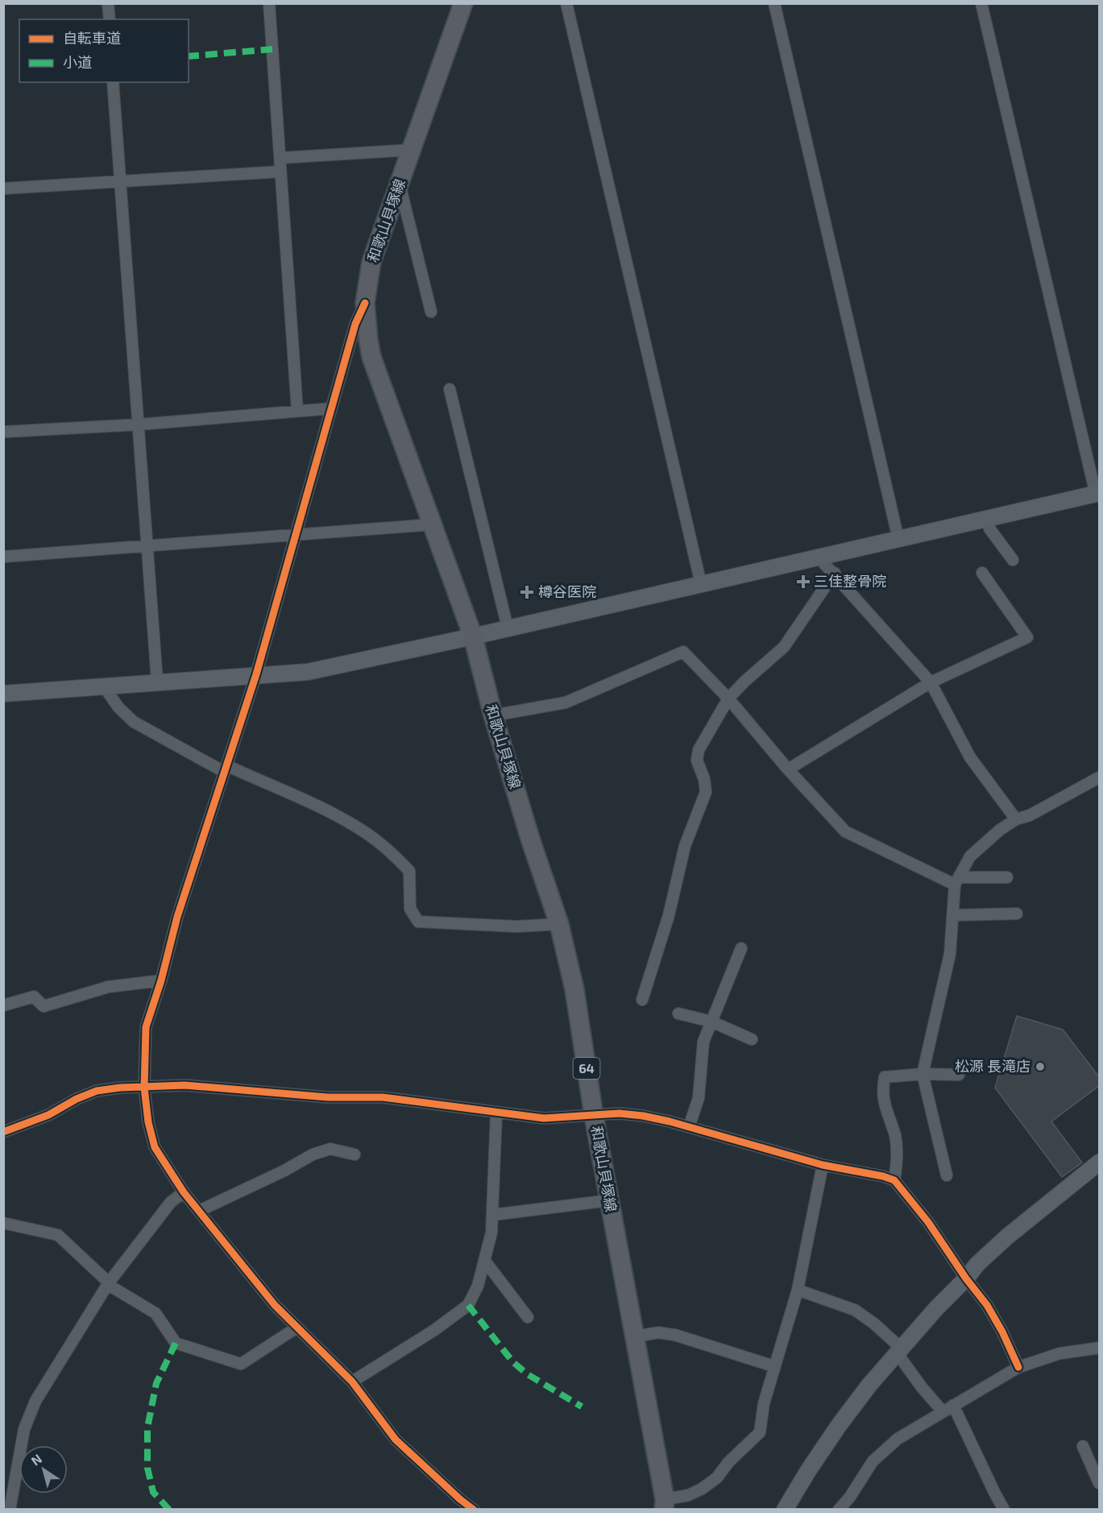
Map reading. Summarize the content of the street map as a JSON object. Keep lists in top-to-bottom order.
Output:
{
  "streets": {
    "main road": ["和歌山貝塚線", "64"]
  },
  "places": {
    "health": ["三佳整骨院", "樽谷医院"],
    "other": ["松源 長滝店"]
  },
  "legend": ["自転車道", "小道"],
  "north": "top left"
}
